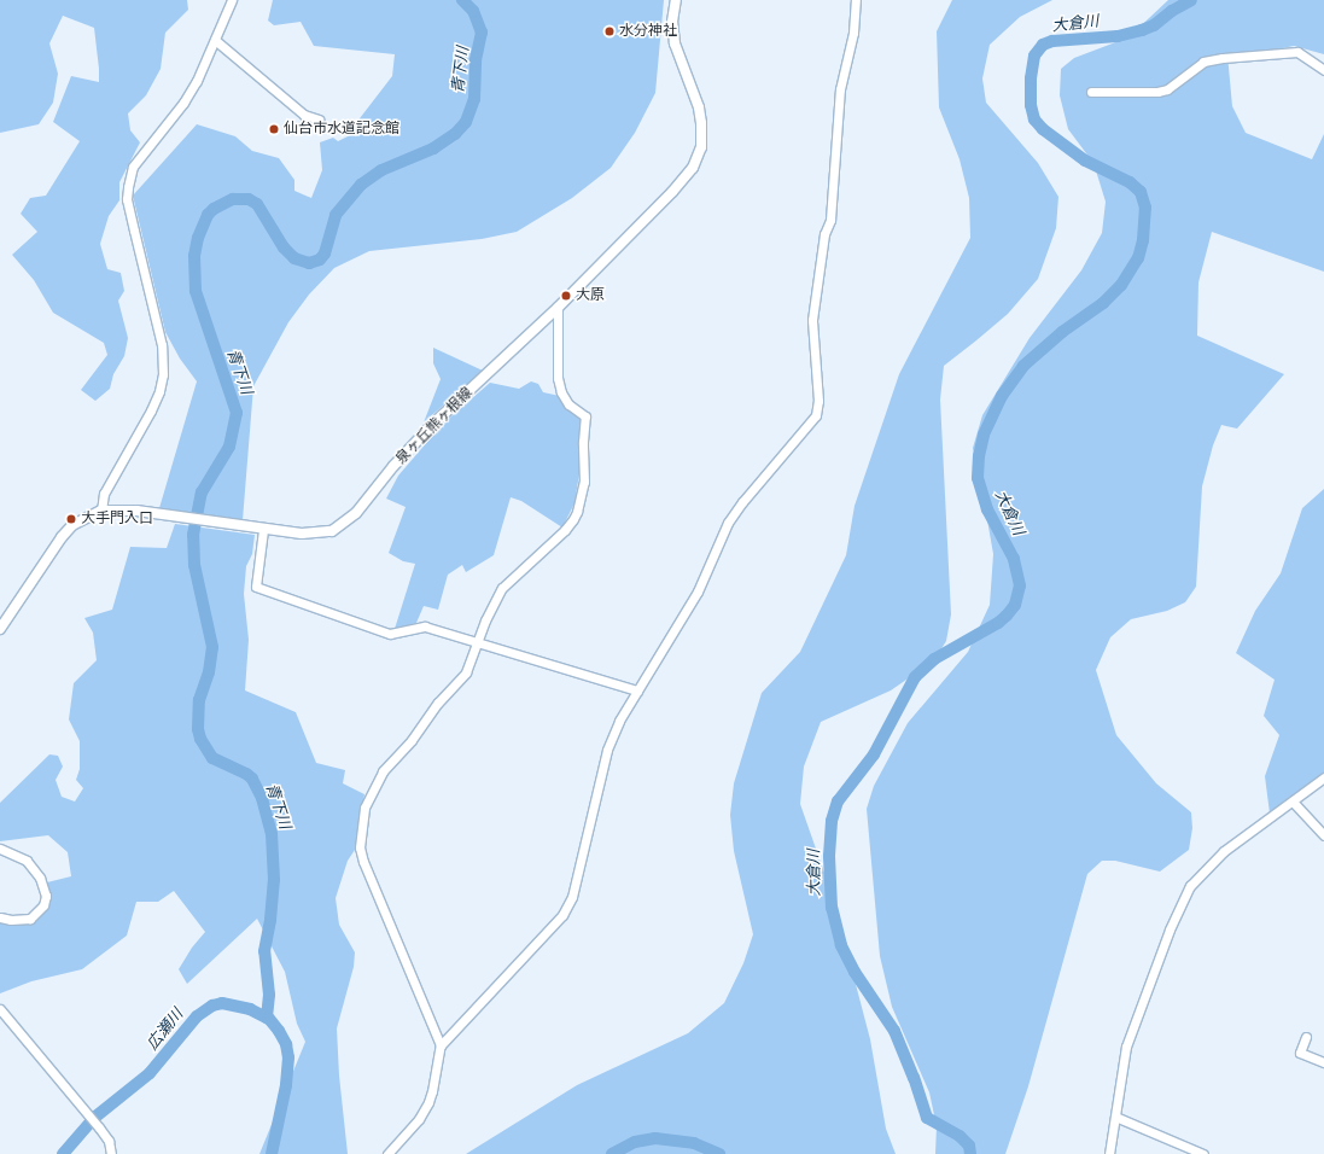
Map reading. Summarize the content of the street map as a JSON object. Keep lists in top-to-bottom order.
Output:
{
  "streets": {
    "main road": ["泉ヶ丘熊ヶ根線"]
  },
  "water": ["大倉川", "青下川", "広瀬川"],
  "places": [
    "水分神社",
    "仙台市水道記念館",
    "大原",
    "大手門入口"
  ]
}
